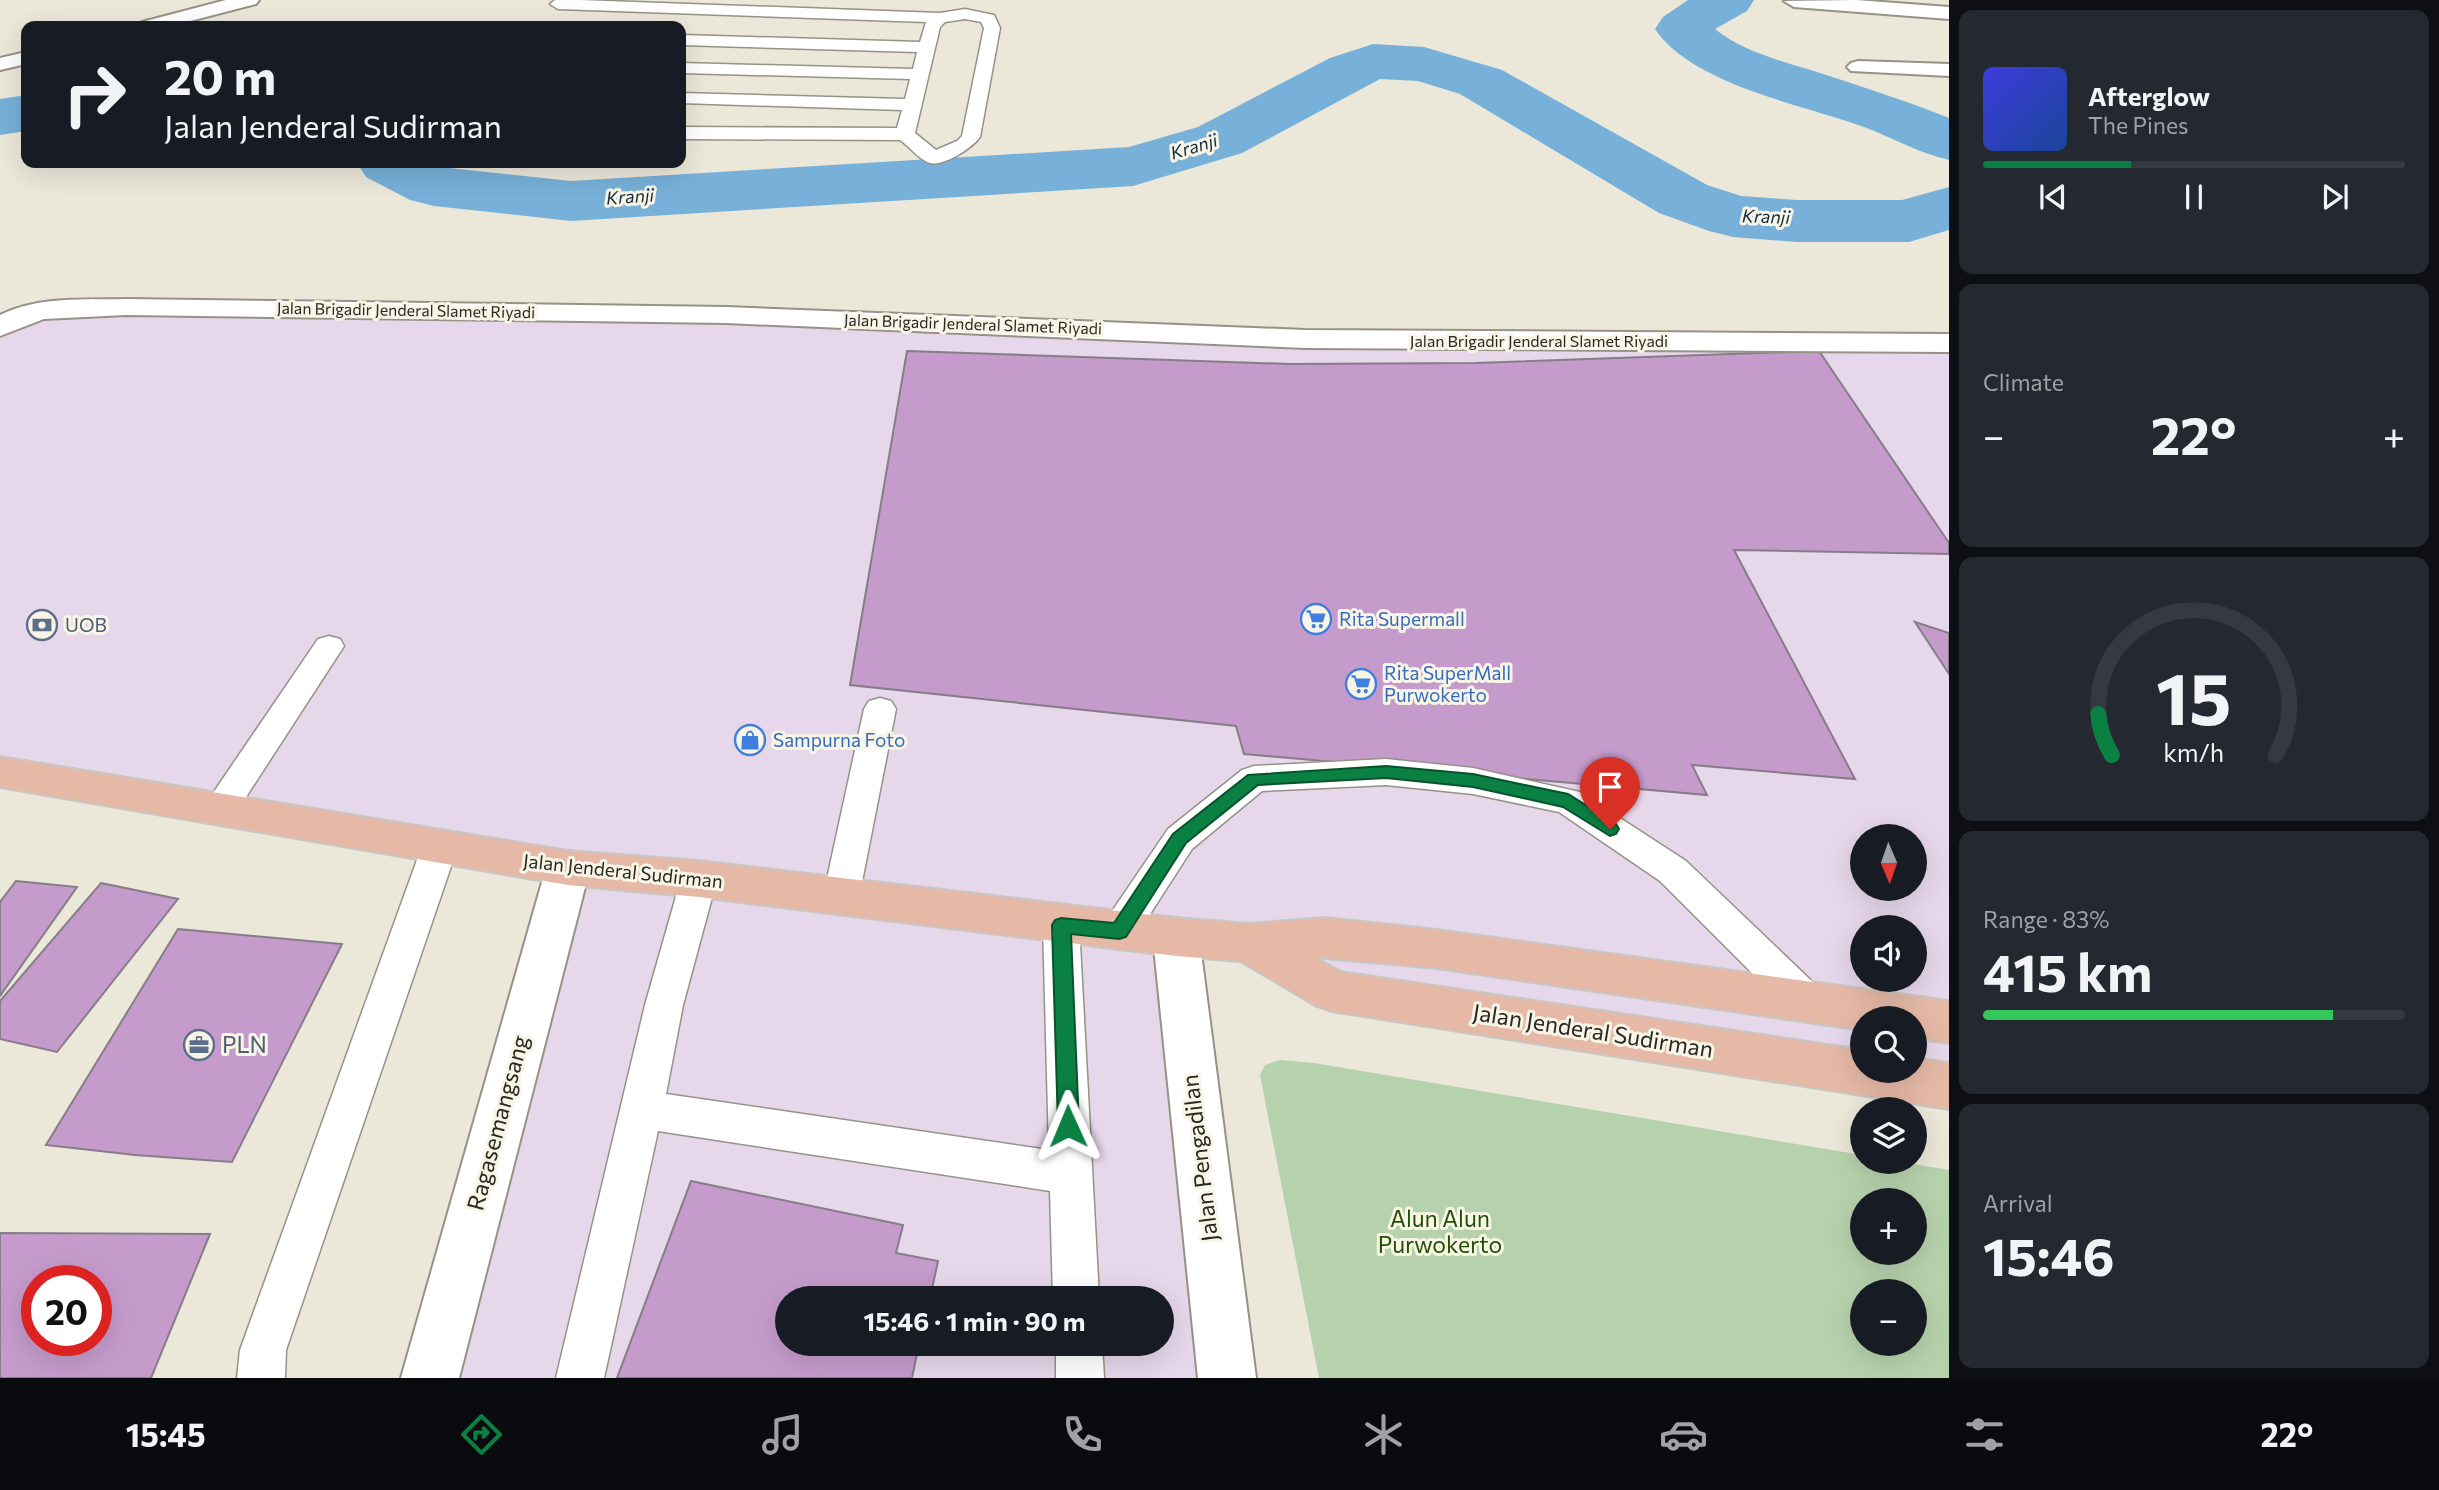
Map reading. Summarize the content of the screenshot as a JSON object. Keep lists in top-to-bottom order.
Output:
{
  "streets": {
    "main road": ["Jalan Jenderal Sudirman"],
    "street": ["Jalan Brigadir Jenderal Slamet Riyadi", "Ragasemangsang", "Jalan Pengadilan"]
  },
  "crossings": [
    ["Jalan Jenderal Sudirman", "Ragasemangsang"],
    ["Jalan Jenderal Sudirman", "Jalan Pengadilan"]
  ],
  "water": ["Kranji"],
  "parks": ["Alun Alun Purwokerto"],
  "places": {
    "supermarket": ["Rita Supermall", "Rita SuperMall Purwokerto"],
    "bank": ["UOB"],
    "shop": ["Sampurna Foto"],
    "office": ["PLN"]
  },
  "north": "bottom",
  "page": {
    "turn": ["20 m", "Jalan Jenderal Sudirman"],
    "song": ["Afterglow", "The Pines"],
    "tile": [
      "Climate",
      ["Range · 83%", "415 km"],
      ["Arrival", "15:46"]
    ],
    "heat": ["−", "22°", "+"],
    "map_buttons": ["+", "−"],
    "limit": "20",
    "trip": "15:46 · 1 min · 90 m",
    "tabs": ["15:45", "22°"],
    "gauge": ["15", "km/h"]
  }
}
